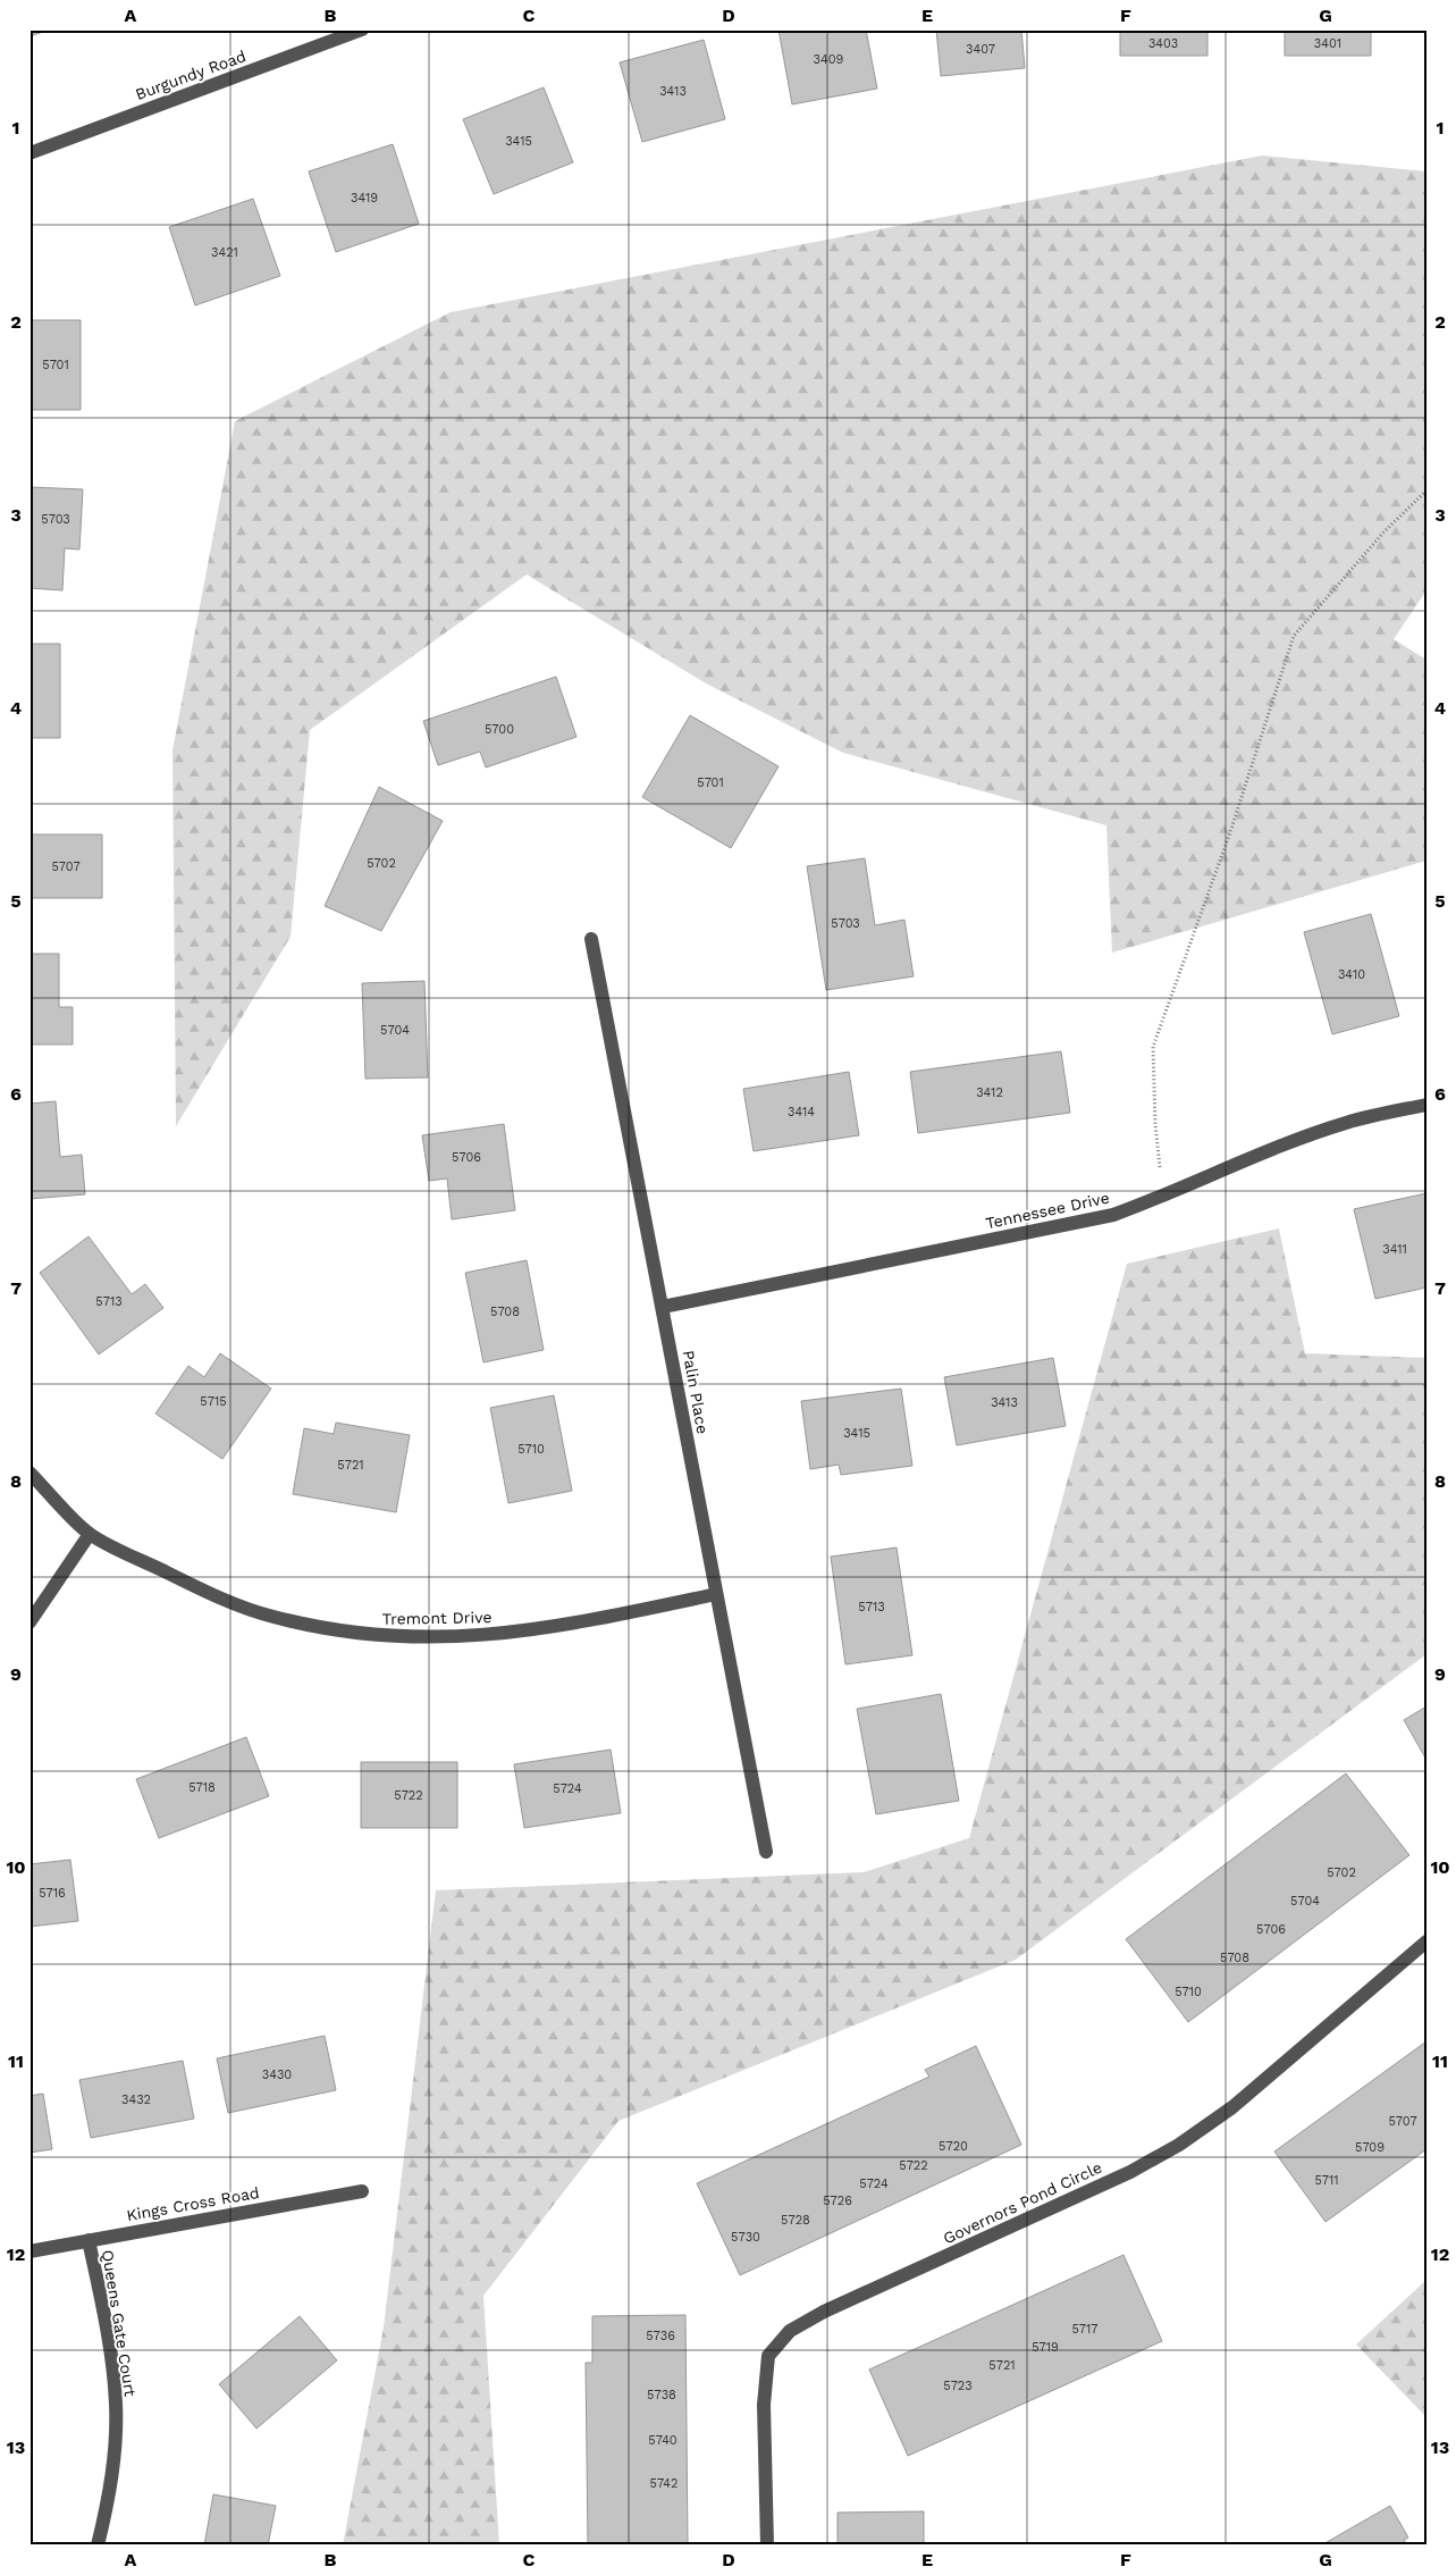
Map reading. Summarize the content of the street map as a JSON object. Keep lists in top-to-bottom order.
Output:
{
  "streets": {
    "street": [
      "Burgundy Road",
      "Tennessee Drive",
      "Palin Place",
      "Tremont Drive",
      "Governors Pond Circle",
      "Kings Cross Road",
      "Queens Gate Court"
    ]
  },
  "crossings": [
    ["Tennessee Drive", "Palin Place"],
    ["Palin Place", "Tremont Drive"],
    ["Kings Cross Road", "Queens Gate Court"]
  ],
  "house_numbers": [
    "3403",
    "3401",
    "3407",
    "3409",
    "3413",
    "3415",
    "3419",
    "3421",
    "5701",
    "5703",
    "5700",
    "5701",
    "5702",
    "5707",
    "5703",
    "3410",
    "5704",
    "3412",
    "3414",
    "5706",
    "3411",
    "5713",
    "5708",
    "5715",
    "3413",
    "3415",
    "5710",
    "5721",
    "5713",
    "5718",
    "5724",
    "5722",
    "5702",
    "5716",
    "5704",
    "5706",
    "5708",
    "5710",
    "3430",
    "3432",
    "5707",
    "5720",
    "5709",
    "5722",
    "5711",
    "5724",
    "5726",
    "5728",
    "5730",
    "5717",
    "5736",
    "5719",
    "5721",
    "5723",
    "5738",
    "5740",
    "5742"
  ],
  "grid": {
    "columns": [
      "A",
      "B",
      "C",
      "D",
      "E",
      "F",
      "G"
    ],
    "rows": [
      "1",
      "2",
      "3",
      "4",
      "5",
      "6",
      "7",
      "8",
      "9",
      "10",
      "11",
      "12",
      "13"
    ]
  }
}
